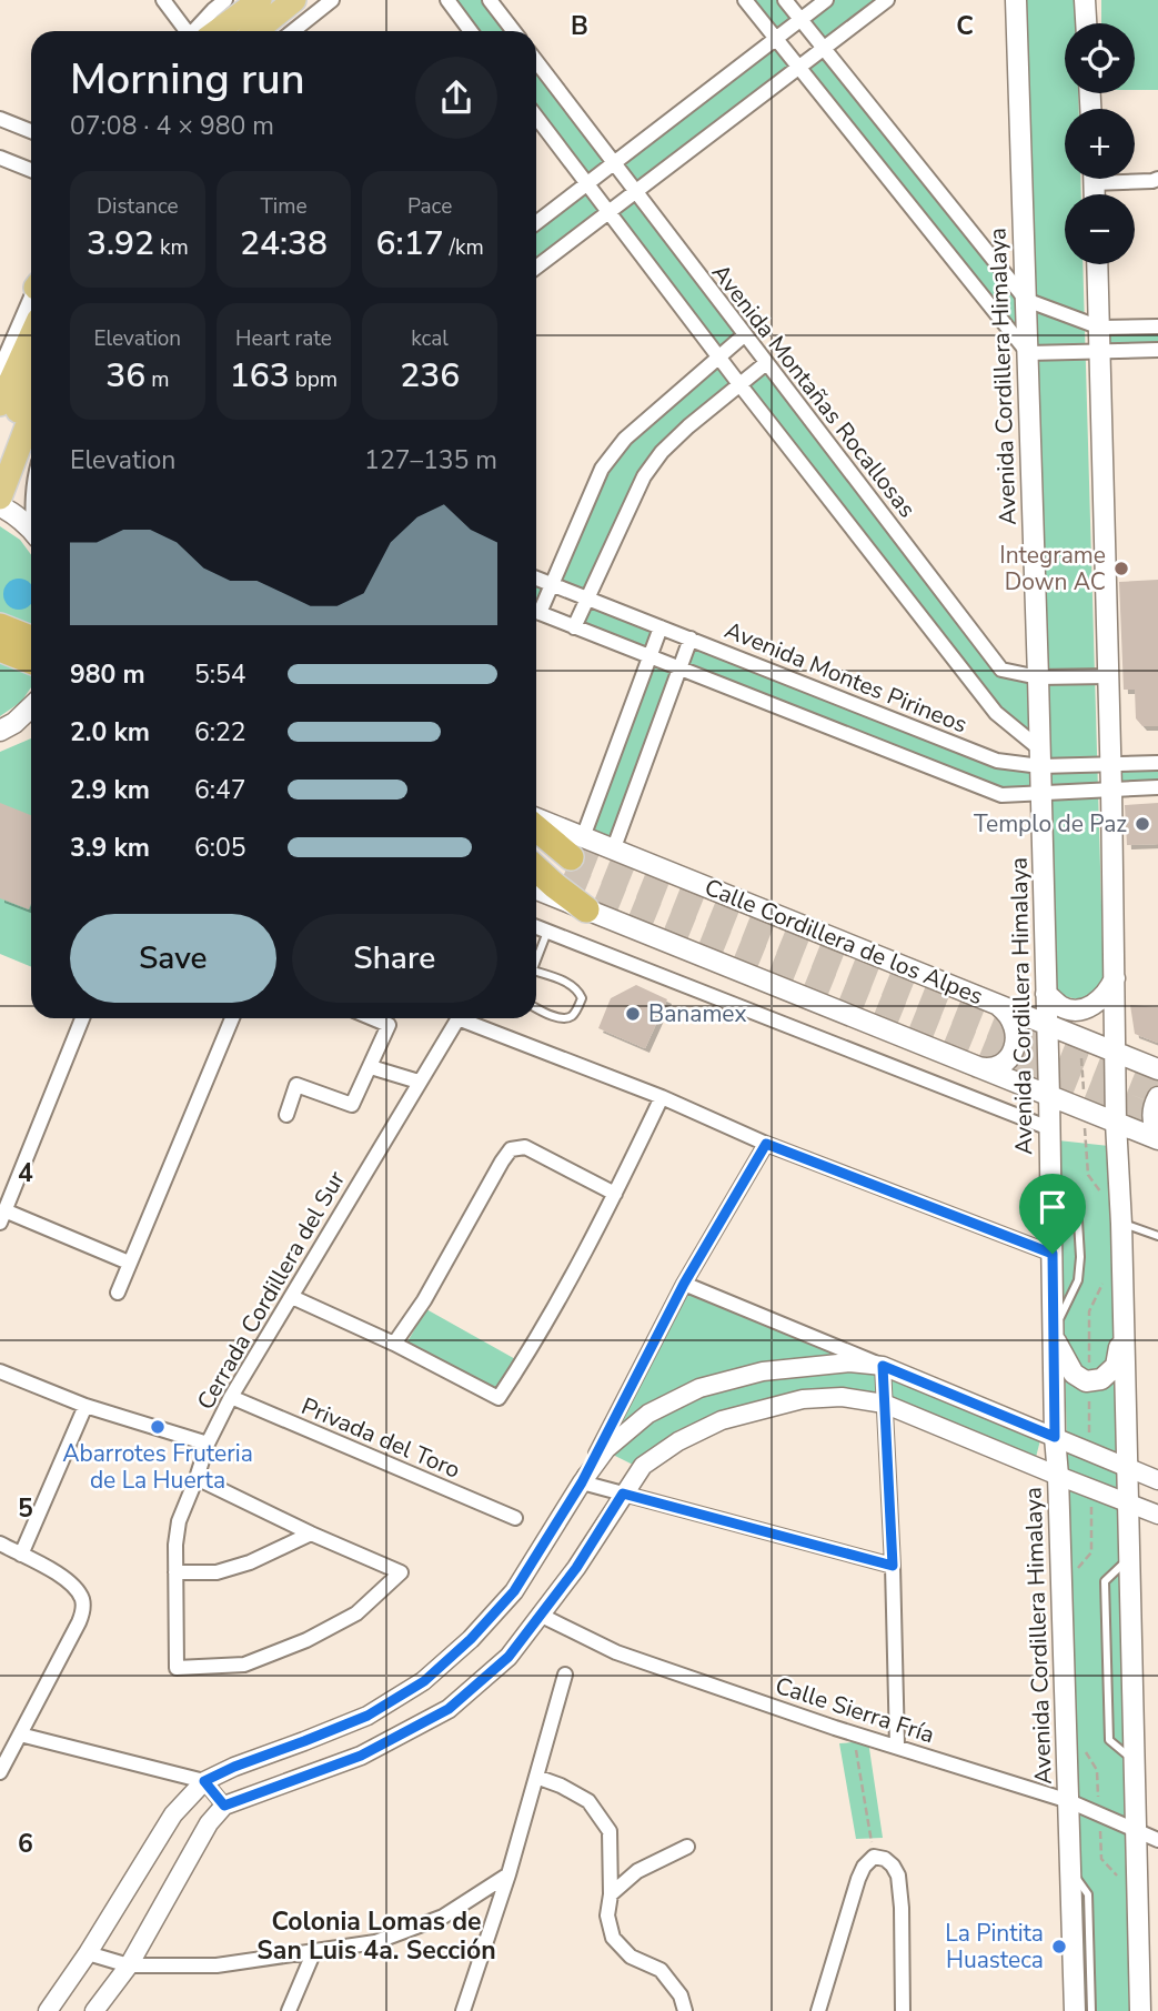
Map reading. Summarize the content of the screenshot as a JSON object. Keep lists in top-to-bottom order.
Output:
{
  "streets": {
    "highway": ["Calle Cordillera de los Alpes"],
    "main road": ["Avenida Cordillera Himalaya"],
    "street": [
      "Avenida Montañas Rocallosas",
      "Avenida Montes Pirineos",
      "Cerrada Cordillera del Sur",
      "Privada del Toro",
      "Calle Sierra Fría"
    ]
  },
  "crossings": [
    ["Avenida Cordillera Himalaya", "Avenida Montañas Rocallosas"],
    ["Avenida Cordillera Himalaya", "Avenida Montes Pirineos"],
    ["Avenida Cordillera Himalaya", "Calle Cordillera de los Alpes"],
    ["Avenida Cordillera Himalaya", "Calle Sierra Fría"],
    ["Cerrada Cordillera del Sur", "Privada del Toro"]
  ],
  "districts": ["Colonia Lomas de San Luis 4a. Sección"],
  "places": [
    "Integrame Down AC",
    "Templo de Paz",
    "Banamex",
    "Abarrotes Fruteria de La Huerta",
    "La Pintita Huasteca"
  ],
  "page": {
    "map_buttons": ["+", "−"],
    "heading": ["Morning run", "07:08 · 4 × 980 m"],
    "stats": [
      ["Distance", "3.92 km"],
      ["Time", "24:38"],
      ["Pace", "6:17 /km"],
      ["Elevation", "36 m"],
      ["Heart rate", "163 bpm"],
      ["kcal", "236"]
    ],
    "chart": ["Elevation", "127–135 m"],
    "list": [
      {
        "name": "980 m",
        "note": "5:54"
      },
      {
        "name": "2.0 km",
        "note": "6:22"
      },
      {
        "name": "2.9 km",
        "note": "6:47"
      },
      {
        "name": "3.9 km",
        "note": "6:05"
      }
    ],
    "buttons": ["Save", "Share"]
  },
  "grid": {
    "columns": ["B", "C"],
    "rows": ["4", "5", "6"]
  }
}
